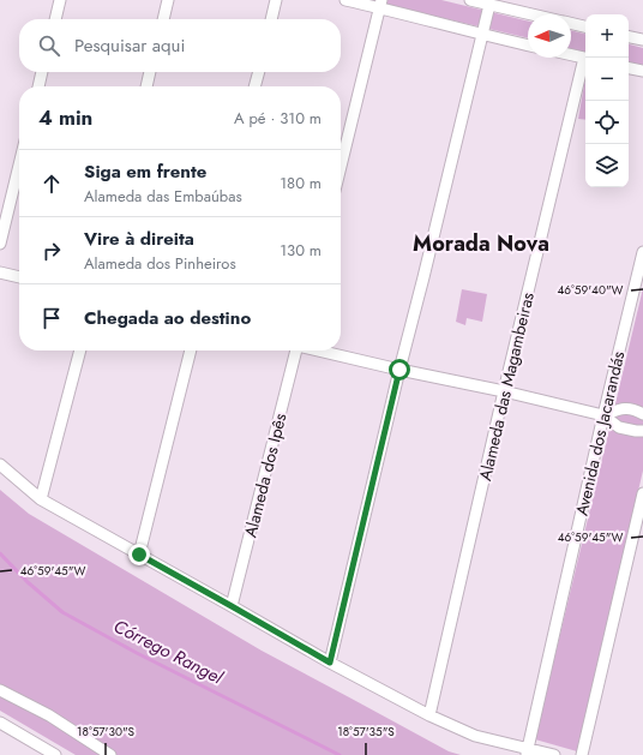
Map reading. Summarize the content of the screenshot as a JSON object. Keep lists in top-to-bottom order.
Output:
{
  "streets": {
    "street": ["Alameda das Magambeiras", "Avenida dos Jacarandás", "Alameda dos Ipês"]
  },
  "districts": ["Morada Nova"],
  "water": ["Córrego Rangel"],
  "north": "left",
  "page": {
    "map_buttons": ["+", "−"],
    "search": "Pesquisar aqui",
    "heading": ["4 min", "A pé · 310 m"],
    "list": [
      ["Siga em frente", "Alameda das Embaúbas", "180 m"],
      ["Vire à direita", "Alameda dos Pinheiros", "130 m"],
      "Chegada ao destino"
    ]
  },
  "coordinates": [
    "46°59'40\"W",
    "46°59'45\"W",
    "18°57'30\"S",
    "18°57'35\"S"
  ]
}
